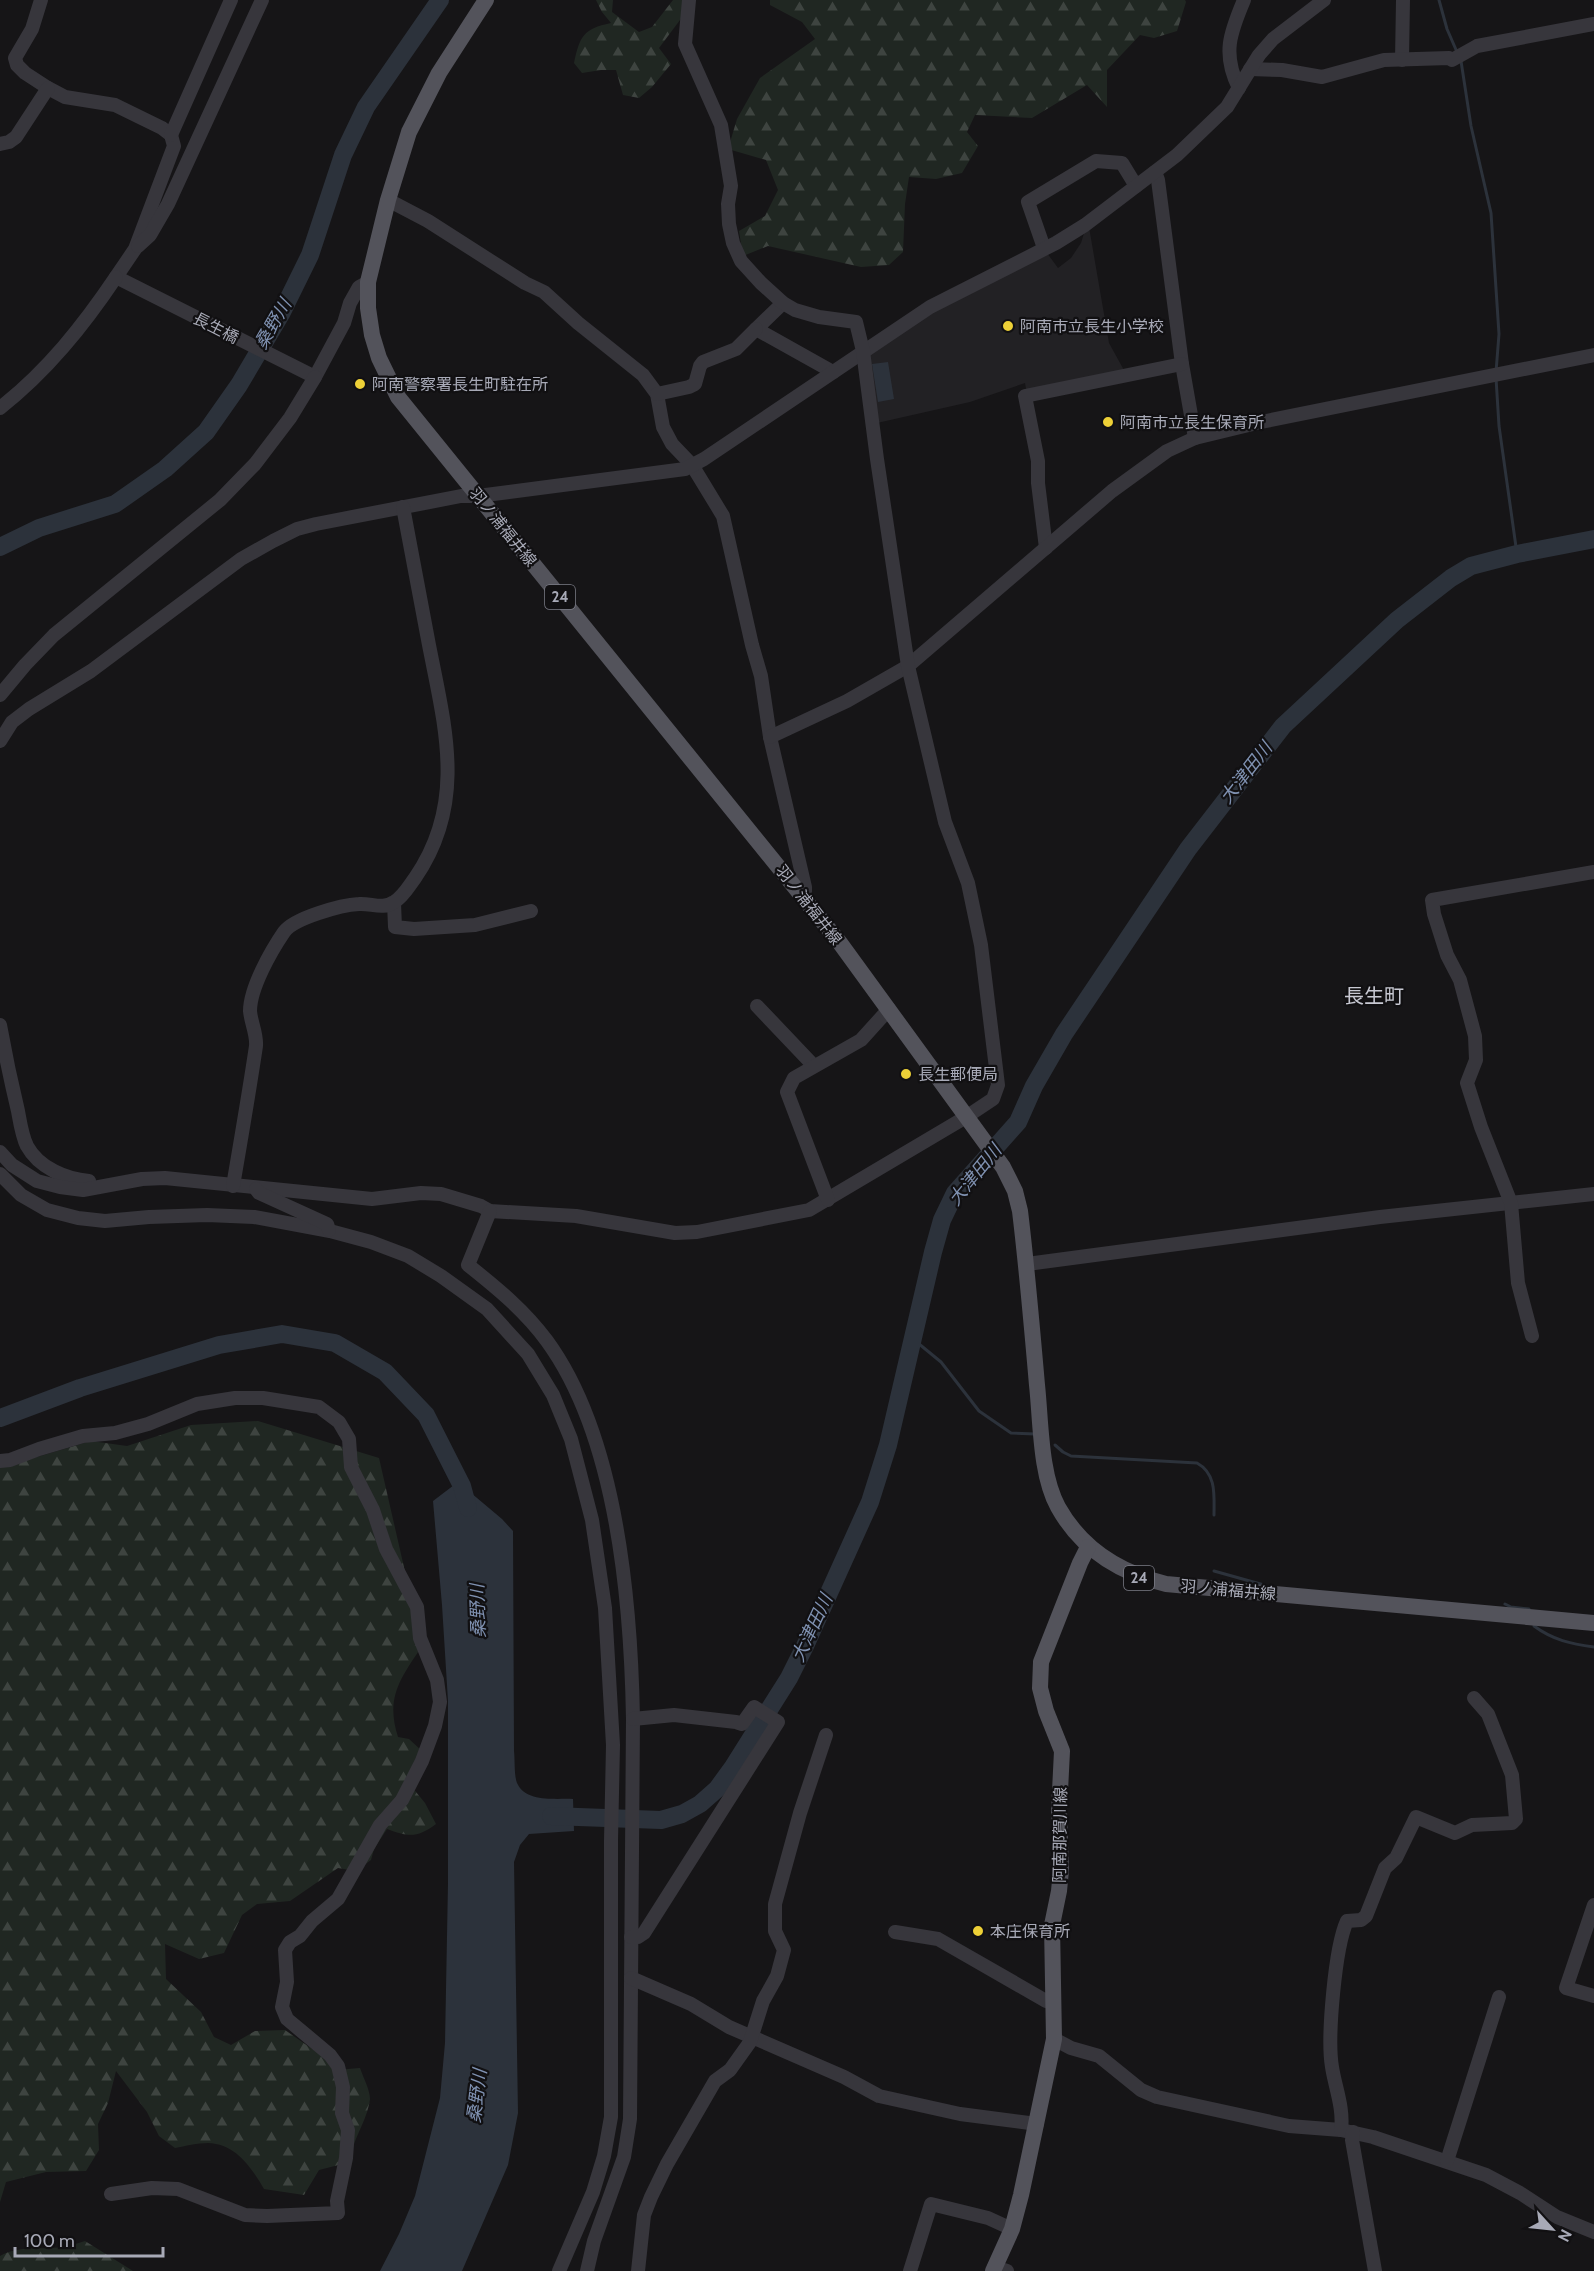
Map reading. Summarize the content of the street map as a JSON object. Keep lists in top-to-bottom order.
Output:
{
  "streets": {
    "main road": ["羽ノ浦福井線", "24", "阿南那賀川線"],
    "street": ["長生橋"]
  },
  "crossings": [
    ["羽ノ浦福井線", "阿南那賀川線"]
  ],
  "districts": ["長生町"],
  "water": ["桑野川", "大津田川"],
  "places": [
    "阿南市立長生小学校",
    "阿南警察署長生町駐在所",
    "阿南市立長生保育所",
    "長生郵便局",
    "本庄保育所"
  ],
  "scale_bar": "100 m",
  "north": "bottom right"
}
